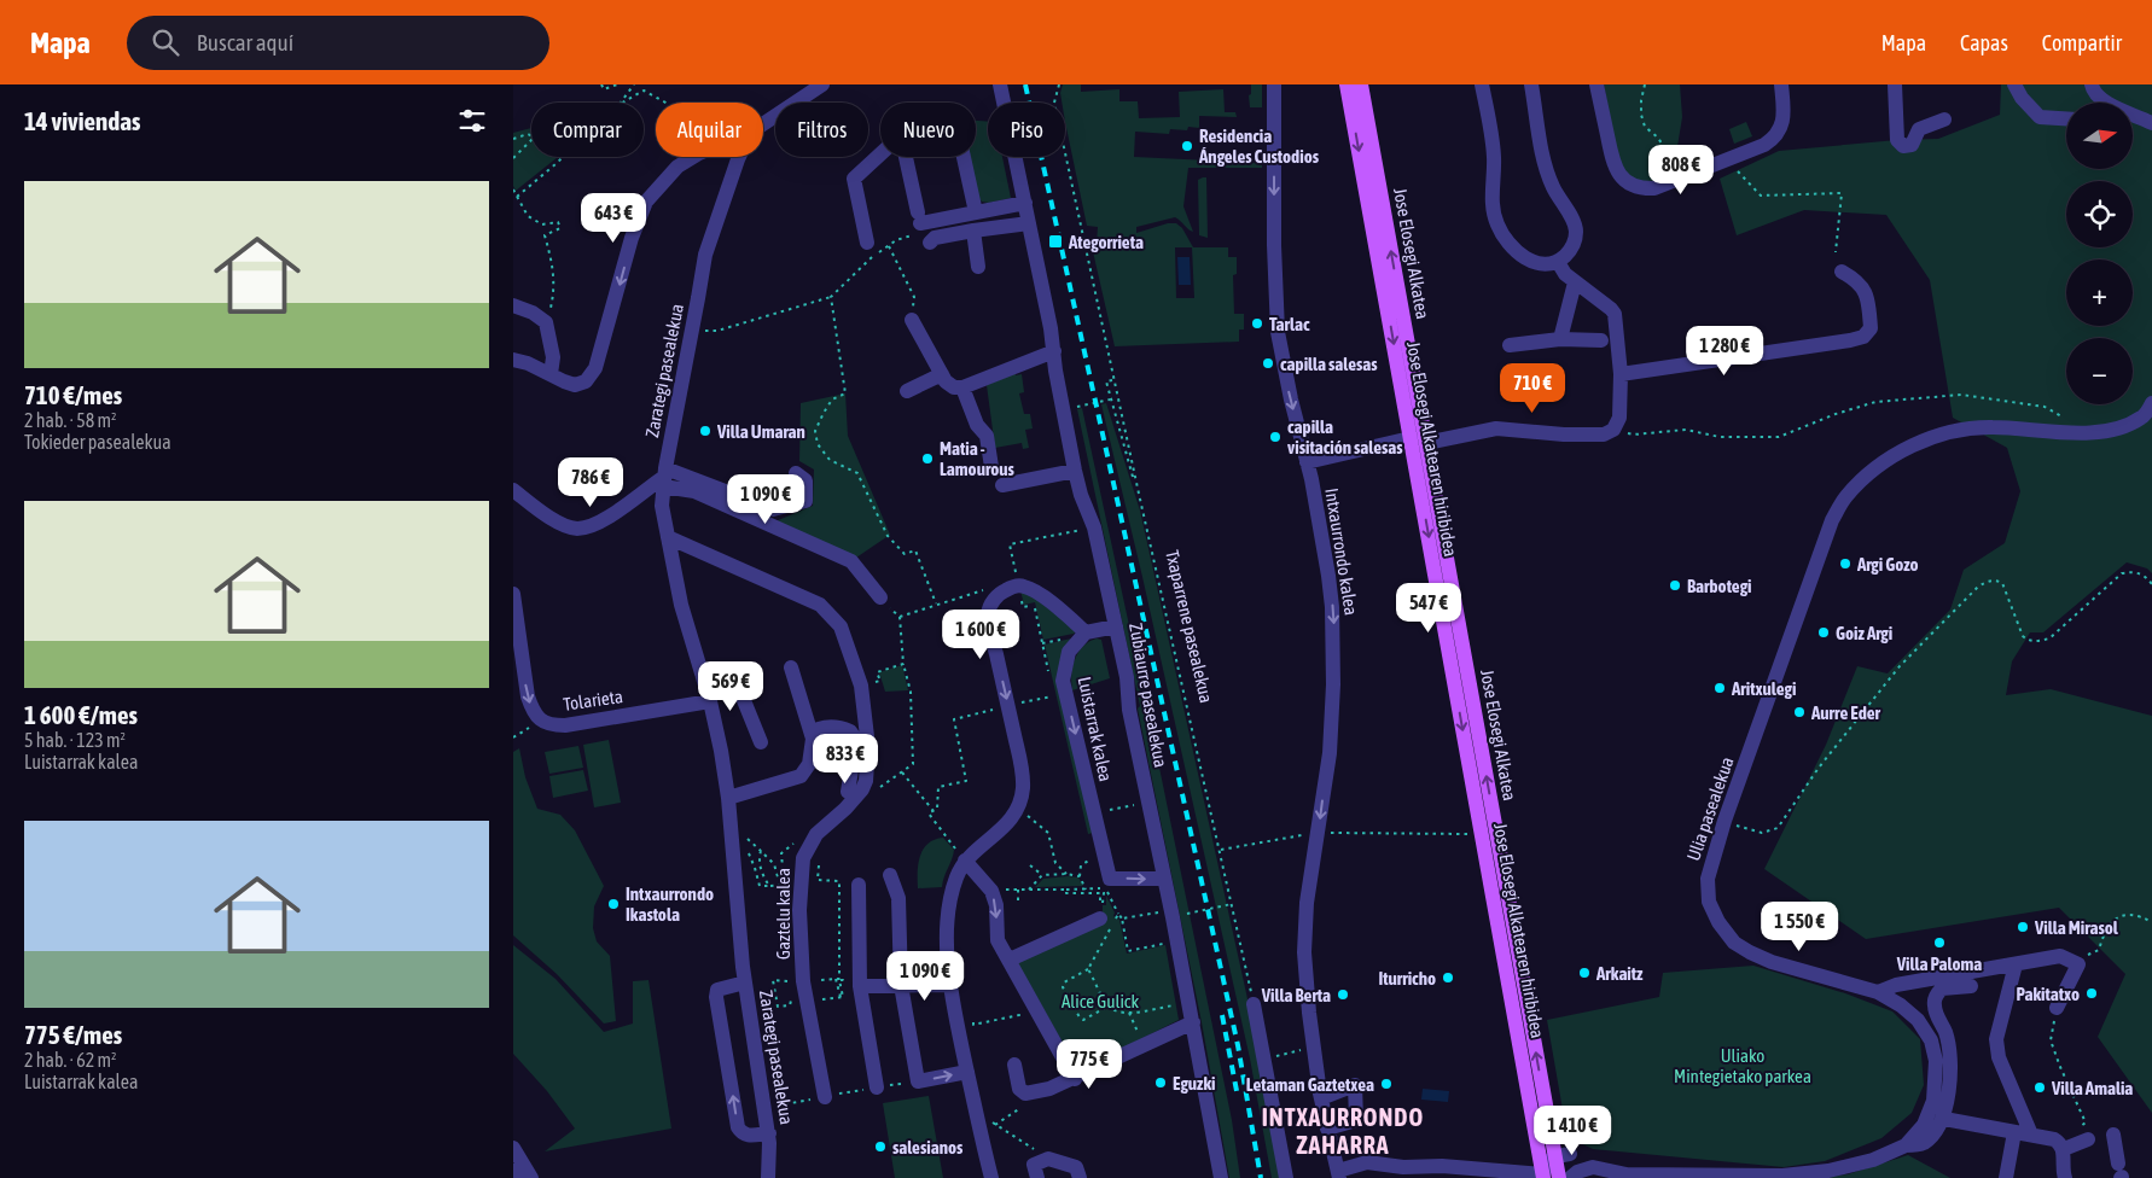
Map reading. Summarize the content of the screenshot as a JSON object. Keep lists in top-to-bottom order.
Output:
{
  "streets": {
    "main road": ["Jose Elosegi Alkatea", "Jose Elosegi Alkatearen hiribidea"],
    "street": [
      "Zarategi pasealekua",
      "Intxaurrondo kalea",
      "Zubiaurre pasealekua",
      "Tolarieta",
      "Luistarrak kalea",
      "Ulia pasealekua",
      "Gaztelu kalea"
    ],
    "path": ["Txaparrene pasealekua"]
  },
  "crossings": [
    ["Zarategi pasealekua", "Tolarieta"]
  ],
  "one_way": ["Jose Elosegi Alkatea", "Jose Elosegi Alkatearen hiribidea", "Intxaurrondo kalea"],
  "districts": ["INTXAURRONDO ZAHARRA"],
  "parks": ["Alice Gulick", "Uliako Mintegietako parkea"],
  "places": {
    "other": [
      "Residencia Ángeles Custodios",
      "Tarlac",
      "capilla salesas",
      "Villa Umaran",
      "capilla visitación salesas",
      "Matia - Lamourous",
      "Argi Gozo",
      "Barbotegi",
      "Goiz Argi",
      "Aritxulegi",
      "Aurre Eder",
      "Intxaurrondo Ikastola",
      "Villa Mirasol",
      "Villa Paloma",
      "Arkaitz",
      "Iturricho",
      "Pakitatxo",
      "Villa Berta",
      "Eguzki",
      "Letaman Gaztetxea",
      "Villa Amalia",
      "salesianos"
    ],
    "transit": ["Ategorrieta"]
  },
  "north": "right",
  "page": {
    "header": "Mapa",
    "search": "Buscar aquí",
    "nav": ["Mapa", "Capas", "Compartir"],
    "heading": "14 viviendas",
    "map_buttons": ["+", "−"],
    "chip": [
      "Comprar",
      "Alquilar",
      "Filtros",
      "Nuevo",
      "Piso"
    ],
    "price": [
      "808 €",
      "643 €",
      "1 280 €",
      "710 €",
      "786 €",
      "1 090 €",
      "547 €",
      "1 600 €",
      "569 €",
      "833 €",
      "1 550 €",
      "1 090 €",
      "775 €",
      "1 410 €"
    ],
    "list": [
      {
        "name": "710 €/mes",
        "note": "2 hab. · 58 m² · Tokieder pasealekua"
      },
      {
        "name": "1 600 €/mes",
        "note": "5 hab. · 123 m² · Luistarrak kalea"
      },
      {
        "name": "775 €/mes",
        "note": "2 hab. · 62 m² · Luistarrak kalea"
      }
    ]
  }
}
